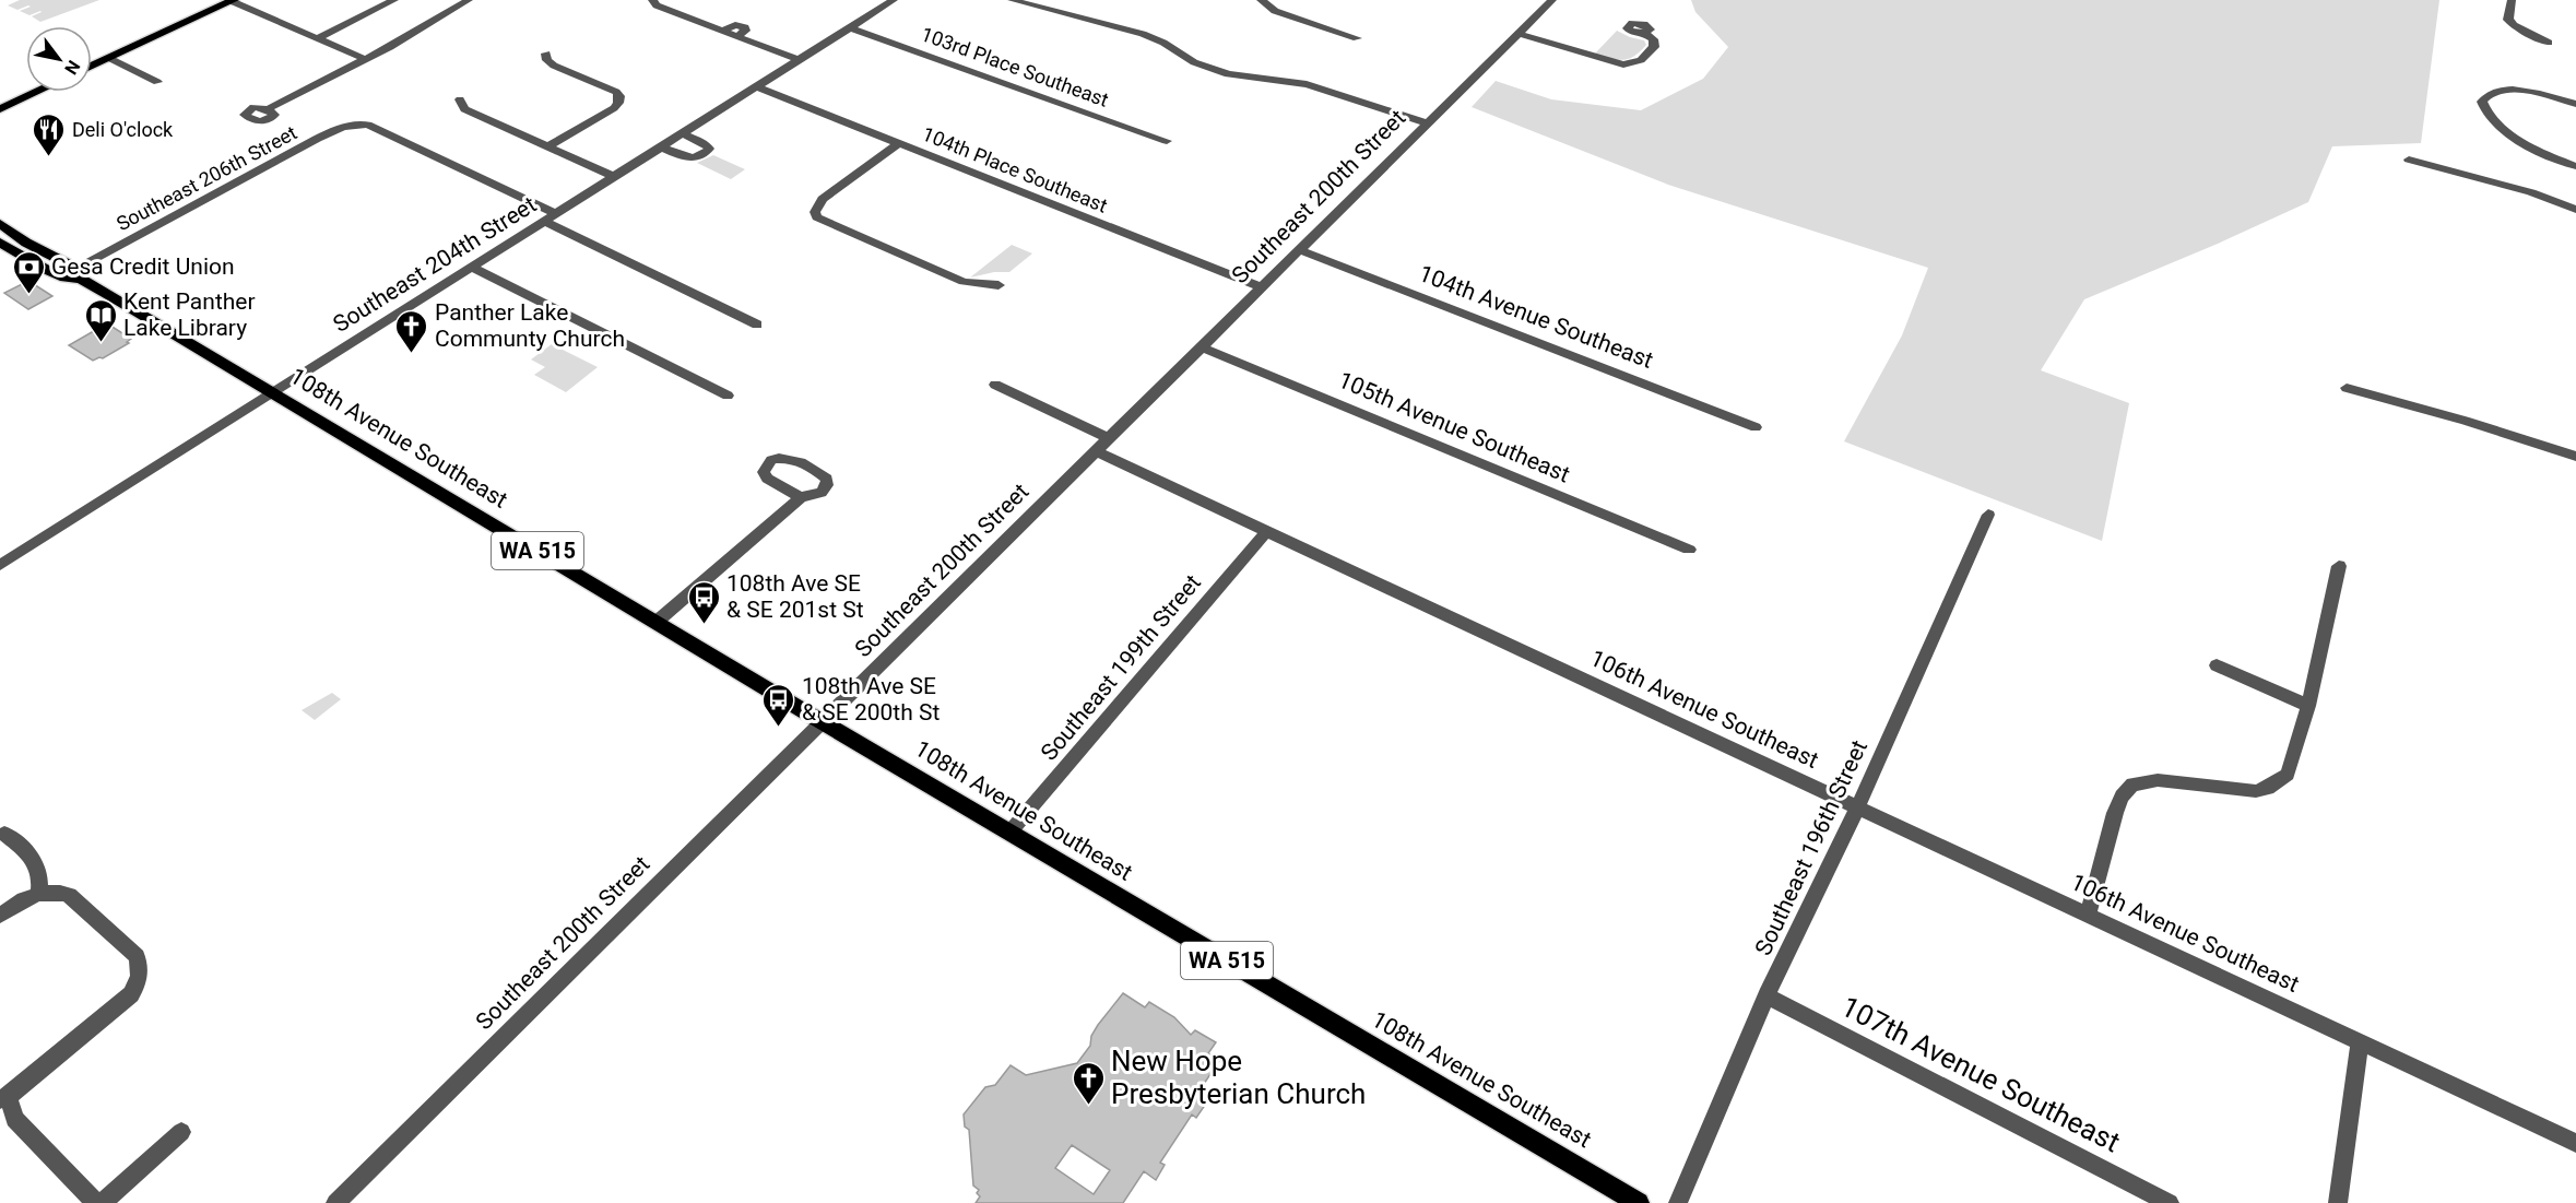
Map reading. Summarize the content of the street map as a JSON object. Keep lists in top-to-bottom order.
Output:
{
  "streets": {
    "main road": ["108th Avenue Southeast", "WA 515"],
    "street": [
      "103rd Place Southeast",
      "104th Place Southeast",
      "Southeast 206th Street",
      "Southeast 200th Street",
      "Southeast 204th Street",
      "104th Avenue Southeast",
      "105th Avenue Southeast",
      "Southeast 199th Street",
      "106th Avenue Southeast",
      "Southeast 196th Street",
      "107th Avenue Southeast"
    ]
  },
  "crossings": [
    ["103rd Place Southeast", "Southeast 204th Street"],
    ["104th Place Southeast", "Southeast 200th Street"],
    ["104th Place Southeast", "Southeast 204th Street"],
    ["Southeast 206th Street", "Southeast 204th Street"],
    ["Southeast 206th Street", "108th Avenue Southeast"],
    ["Southeast 200th Street", "104th Avenue Southeast"],
    ["Southeast 200th Street", "105th Avenue Southeast"],
    ["Southeast 200th Street", "108th Avenue Southeast"],
    ["Southeast 200th Street", "106th Avenue Southeast"],
    ["Southeast 204th Street", "108th Avenue Southeast"],
    ["108th Avenue Southeast", "Southeast 199th Street"],
    ["Southeast 199th Street", "106th Avenue Southeast"],
    ["106th Avenue Southeast", "Southeast 196th Street"],
    ["Southeast 196th Street", "107th Avenue Southeast"]
  ],
  "places": {
    "restaurant": ["Deli O'clock"],
    "bank": ["Gesa Credit Union"],
    "library": ["Kent Panther Lake Library"],
    "church": ["Panther Lake Communty Church", "New Hope Presbyterian Church"],
    "bus stop": ["108th Ave SE & SE 201st St", "108th Ave SE & SE 200th St"]
  },
  "north": "bottom right"
}
